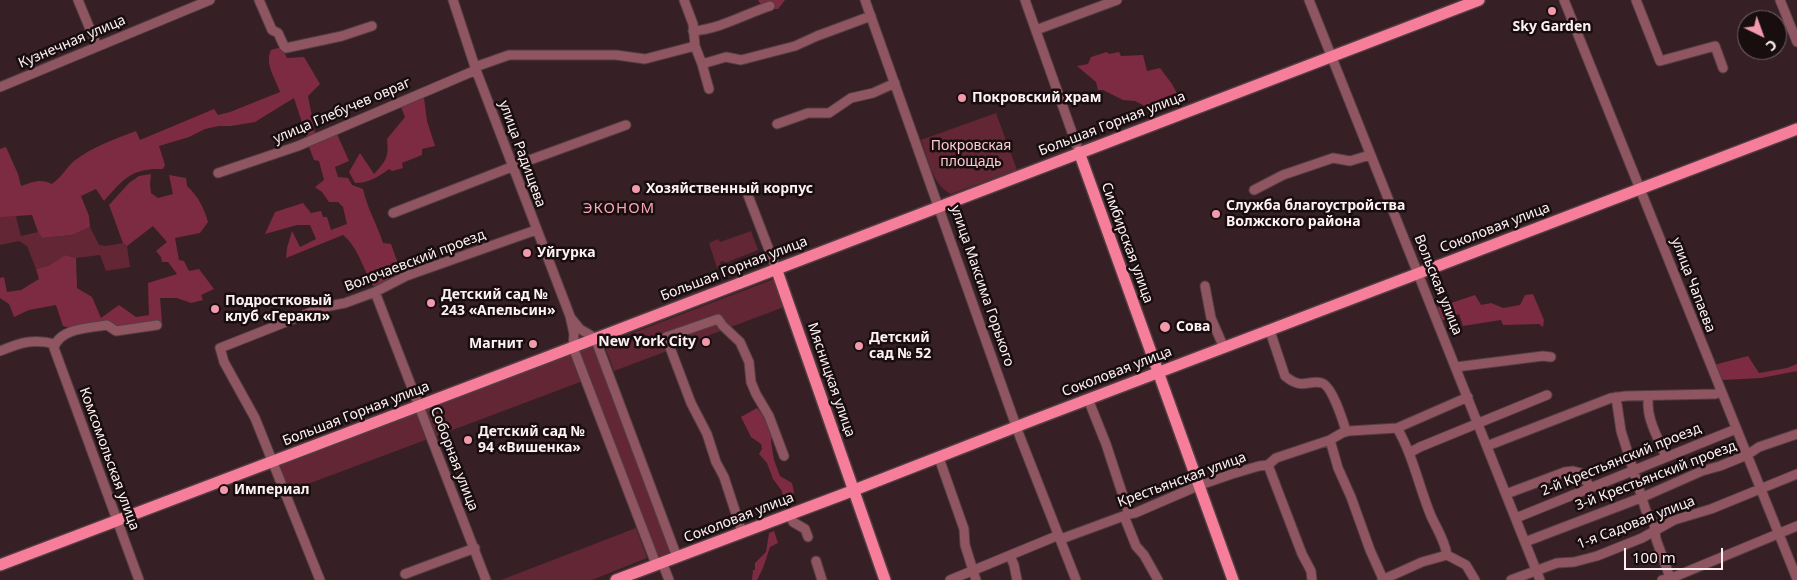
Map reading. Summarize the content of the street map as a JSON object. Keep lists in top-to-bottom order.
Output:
{
  "streets": {
    "main road": [
      "Большая Горная улица",
      "Соколовая улица",
      "Симбирская улица",
      "Мясницкая улица"
    ],
    "street": [
      "Кузнечная улица",
      "улица Глебучев овраг",
      "улица Радищева",
      "Волочаевский проезд",
      "Вольская улица",
      "улица Чапаева",
      "улица Максима Горького",
      "Комсомольская улица",
      "Соборная улица",
      "2-й Крестьянский проезд",
      "3-й Крестьянский проезд",
      "Крестьянская улица",
      "1-я Садовая улица"
    ]
  },
  "crossings": [
    ["улица Глебучев овраг", "улица Радищева"],
    ["Большая Горная улица", "улица Радищева"],
    ["Большая Горная улица", "Симбирская улица"],
    ["Большая Горная улица", "Волочаевский проезд"],
    ["Большая Горная улица", "Вольская улица"],
    ["Большая Горная улица", "улица Максима Горького"],
    ["Большая Горная улица", "Мясницкая улица"],
    ["Большая Горная улица", "Комсомольская улица"],
    ["Большая Горная улица", "Соборная улица"],
    ["улица Радищева", "Соколовая улица"],
    ["улица Радищева", "Волочаевский проезд"],
    ["Соколовая улица", "Симбирская улица"],
    ["Соколовая улица", "Вольская улица"],
    ["Соколовая улица", "улица Чапаева"],
    ["Соколовая улица", "улица Максима Горького"],
    ["Соколовая улица", "Мясницкая улица"],
    ["Симбирская улица", "Крестьянская улица"],
    ["Волочаевский проезд", "Соборная улица"],
    ["Вольская улица", "2-й Крестьянский проезд"],
    ["Вольская улица", "3-й Крестьянский проезд"],
    ["Вольская улица", "1-я Садовая улица"],
    ["улица Чапаева", "2-й Крестьянский проезд"],
    ["улица Чапаева", "3-й Крестьянский проезд"],
    ["улица Чапаева", "1-я Садовая улица"],
    ["улица Максима Горького", "Крестьянская улица"]
  ],
  "districts": ["ЭКОНОМ"],
  "parks": ["Покровская площадь"],
  "places": [
    "Sky Garden",
    "Покровский храм",
    "Хозяйственный корпус",
    "Служба благоустройства Волжского района",
    "Уйгурка",
    "Детский сад № 243 «Апельсин»",
    "Подростковый клуб «Геракл»",
    "Сова",
    "New York City",
    "Магнит",
    "Детский сад № 52",
    "Детский сад № 94 «Вишенка»",
    "Империал"
  ],
  "scale_bar": "100 m",
  "north": "bottom right"
}
